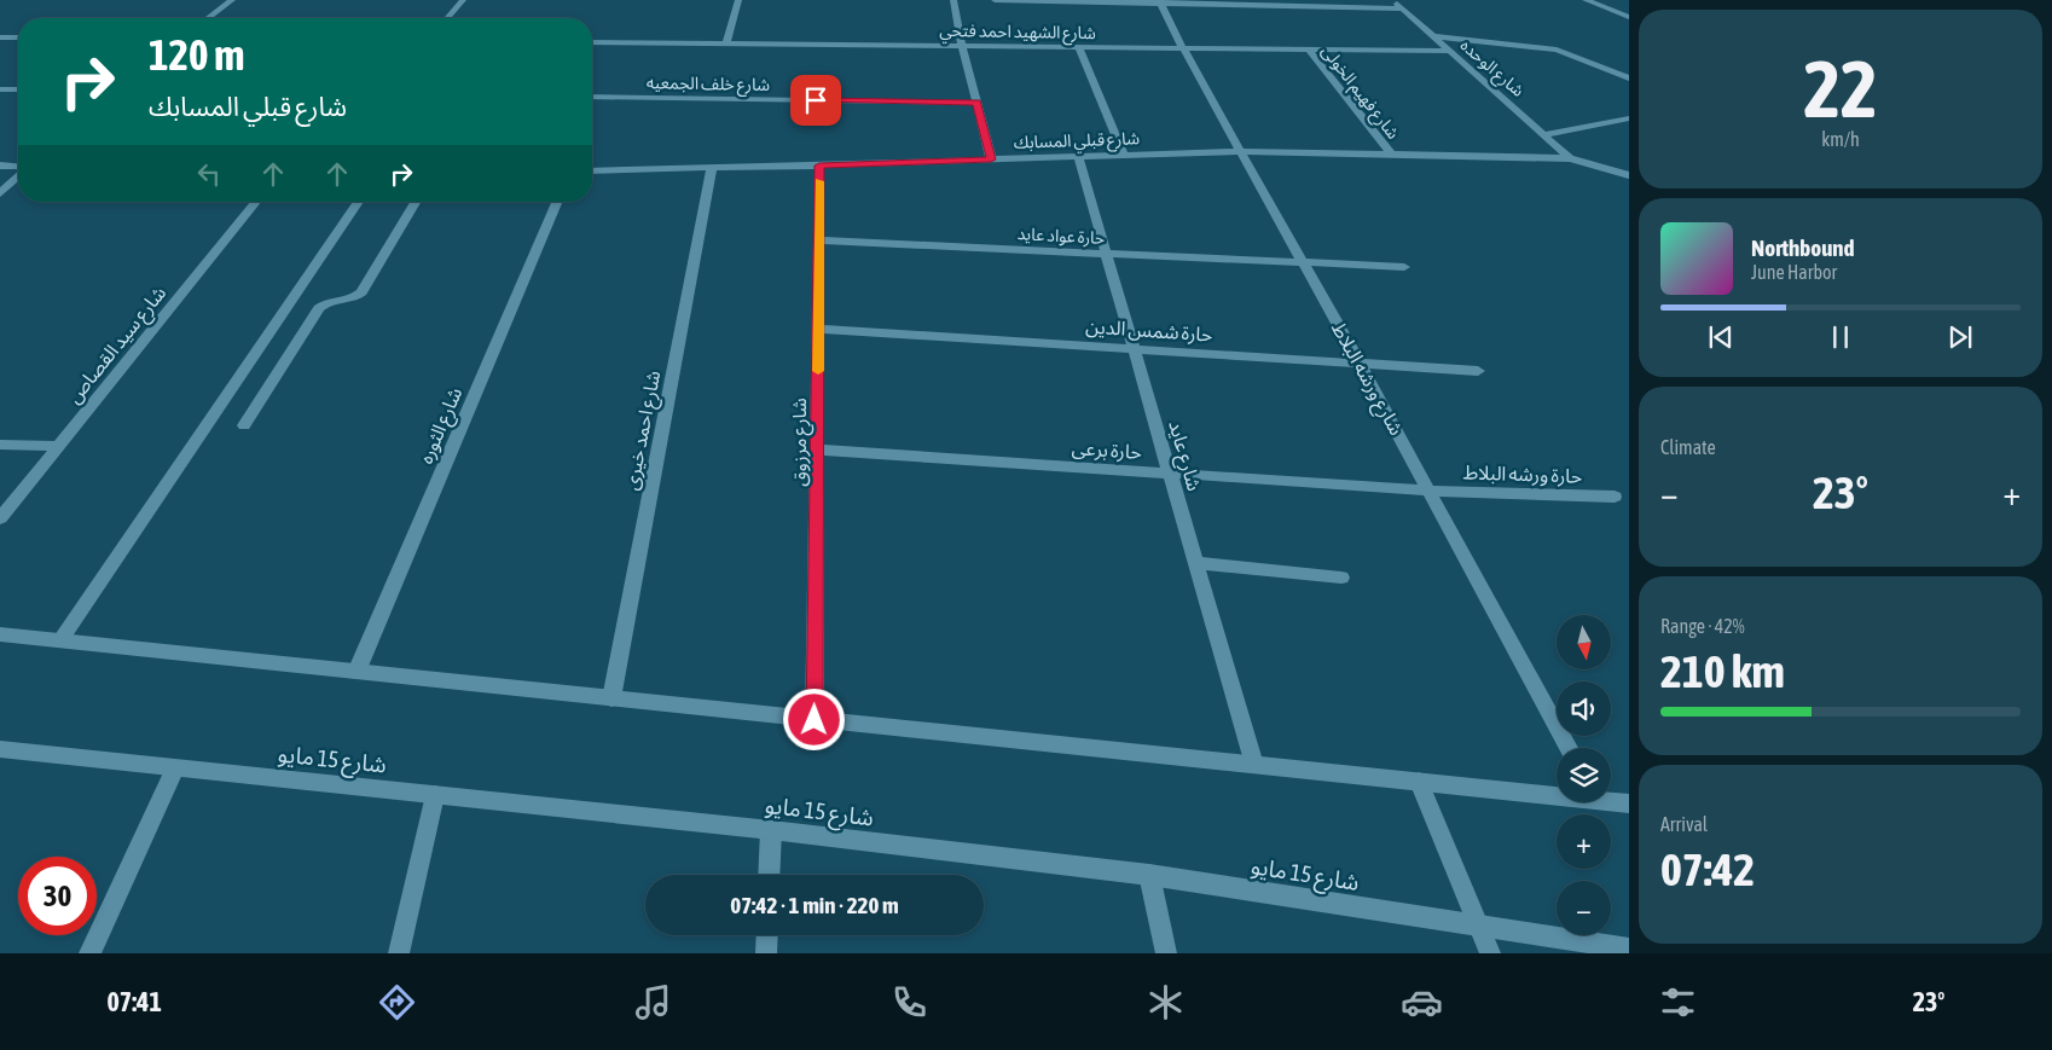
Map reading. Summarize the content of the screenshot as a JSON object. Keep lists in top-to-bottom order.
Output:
{
  "streets": {
    "street": [
      "شارع الشهيد احمد فتحي",
      "شارع الوحده",
      "شارع خلف الجمعيه",
      "شارع فهيم الخولى",
      "شارع قبلي المسابك",
      "حارة عواد عايد",
      "حارة شمس الدين",
      "شارع سيد القصاص",
      "شارع ورشه البلاط",
      "شارع الثوره",
      "شارع احمد خيرى",
      "شارع مرزوق",
      "حارة برعى",
      "شارع عايد",
      "حارة ورشه البلاط",
      "شارع 15 مايو"
    ]
  },
  "crossings": [
    ["شارع الشهيد احمد فتحي", "شارع الوحده"],
    ["شارع الشهيد احمد فتحي", "شارع فهيم الخولى"],
    ["شارع الشهيد احمد فتحي", "شارع ورشه البلاط"],
    ["شارع الوحده", "شارع قبلي المسابك"],
    ["شارع فهيم الخولى", "شارع قبلي المسابك"],
    ["شارع قبلي المسابك", "شارع ورشه البلاط"],
    ["شارع قبلي المسابك", "شارع احمد خيرى"],
    ["شارع قبلي المسابك", "شارع مرزوق"],
    ["شارع قبلي المسابك", "شارع عايد"],
    ["حارة عواد عايد", "شارع ورشه البلاط"],
    ["حارة عواد عايد", "شارع مرزوق"],
    ["حارة عواد عايد", "شارع عايد"],
    ["حارة شمس الدين", "شارع ورشه البلاط"],
    ["حارة شمس الدين", "شارع مرزوق"],
    ["حارة شمس الدين", "شارع عايد"],
    ["شارع ورشه البلاط", "حارة برعى"],
    ["شارع ورشه البلاط", "حارة ورشه البلاط"],
    ["شارع مرزوق", "حارة برعى"],
    ["حارة برعى", "شارع عايد"],
    ["حارة برعى", "حارة ورشه البلاط"]
  ],
  "north": "bottom",
  "page": {
    "tile": [
      ["22", "km/h"],
      "Climate",
      ["Range · 42%", "210 km"],
      ["Arrival", "07:42"]
    ],
    "turn": ["120 m", "شارع قبلي المسابك"],
    "song": ["Northbound", "June Harbor"],
    "heat": ["−", "23°", "+"],
    "map_buttons": ["+", "−"],
    "limit": "30",
    "trip": "07:42 · 1 min · 220 m",
    "tabs": ["07:41", "23°"]
  }
}
